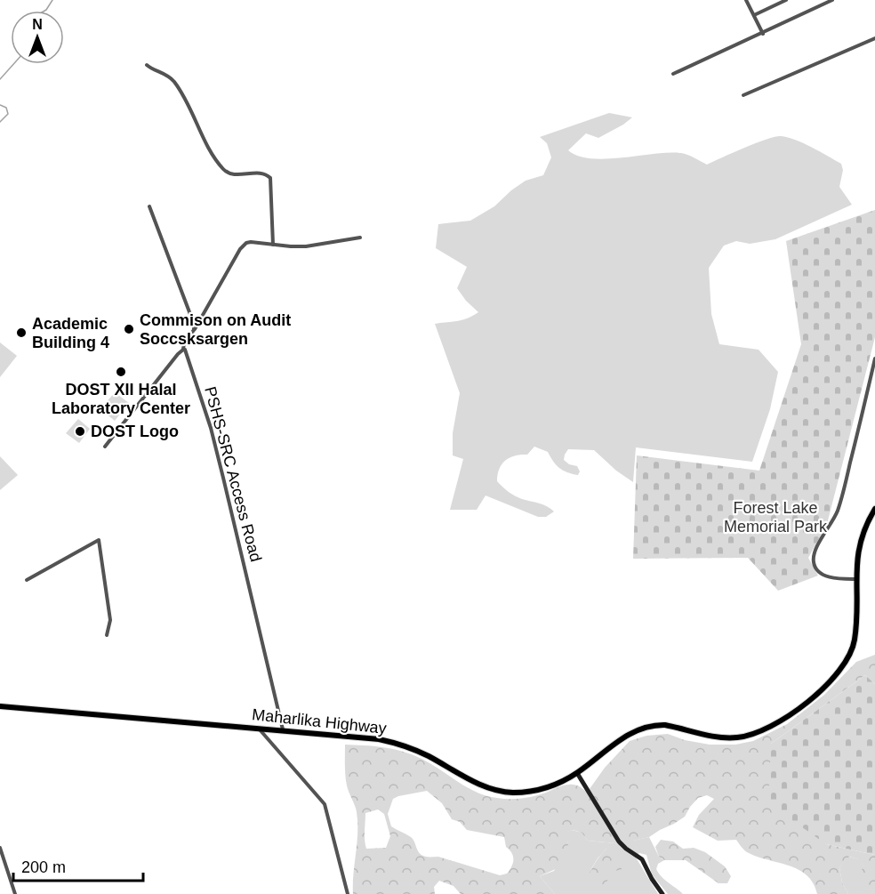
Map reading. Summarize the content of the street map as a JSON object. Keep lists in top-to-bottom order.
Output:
{
  "streets": {
    "highway": ["Maharlika Highway"],
    "street": ["PSHS-SRC Access Road"]
  },
  "crossings": [
    ["PSHS-SRC Access Road", "Maharlika Highway"]
  ],
  "parks": ["Forest Lake Memorial Park"],
  "places": [
    "Commison on Audit Soccsksargen",
    "Academic Building 4",
    "DOST XII Halal Laboratory Center",
    "DOST Logo"
  ],
  "scale_bar": "200 m",
  "north": "top"
}
